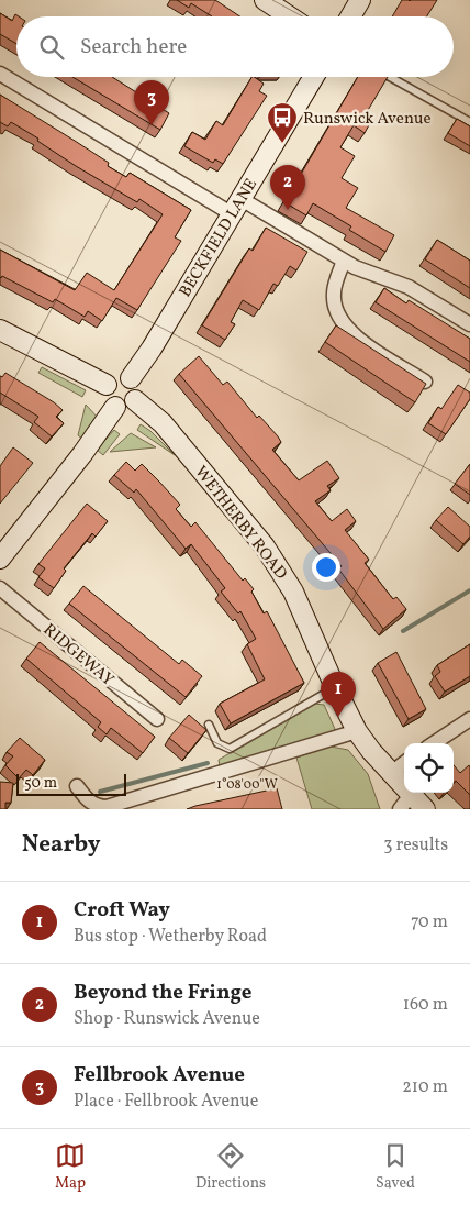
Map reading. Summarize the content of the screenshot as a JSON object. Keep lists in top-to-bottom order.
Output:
{
  "streets": {
    "main road": ["BECKFIELD LANE", "WETHERBY ROAD"],
    "street": ["RIDGEWAY"]
  },
  "crossings": [
    ["BECKFIELD LANE", "WETHERBY ROAD"]
  ],
  "places": {
    "bus stop": ["Runswick Avenue"]
  },
  "scale_bar": "50 m",
  "page": {
    "search": "Search here",
    "pins": ["3", "2", "1"],
    "scale": "50 m",
    "heading": ["Nearby", "3 results"],
    "list": [
      {
        "mark": "1",
        "name": "Croft Way",
        "note": "Bus stop · Wetherby Road",
        "value": "70 m"
      },
      {
        "mark": "2",
        "name": "Beyond the Fringe",
        "note": "Shop · Runswick Avenue",
        "value": "160 m"
      },
      {
        "mark": "3",
        "name": "Fellbrook Avenue",
        "note": "Place · Fellbrook Avenue",
        "value": "210 m"
      }
    ],
    "nav": ["Map", "Directions", "Saved"]
  },
  "coordinates": ["1°08'00\"W"]
}
